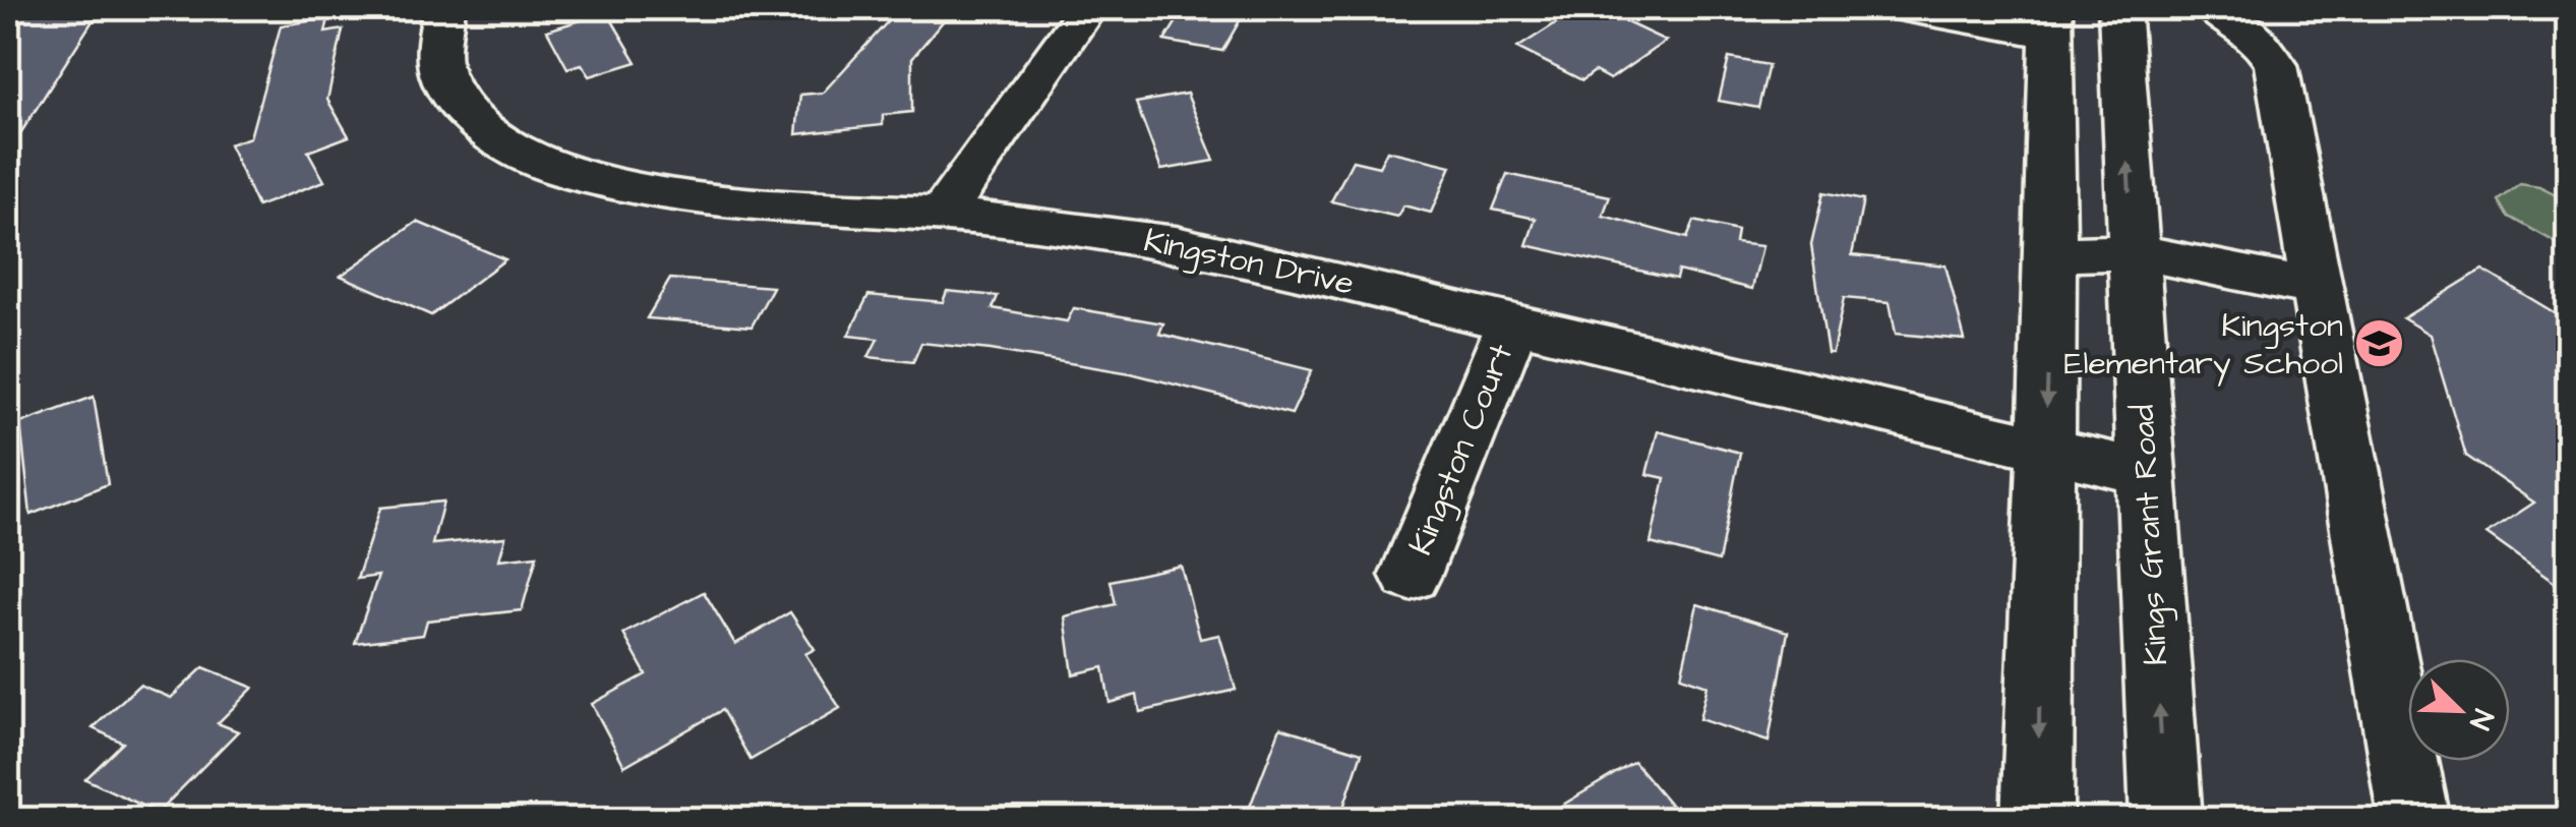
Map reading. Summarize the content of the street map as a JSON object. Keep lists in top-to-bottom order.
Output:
{
  "streets": {
    "street": ["Kingston Drive", "Kingston Court", "Kings Grant Road"]
  },
  "crossings": [
    ["Kingston Drive", "Kingston Court"],
    ["Kingston Drive", "Kings Grant Road"]
  ],
  "places": {
    "school or university": ["Kingston Elementary School"]
  },
  "north": "bottom right"
}
